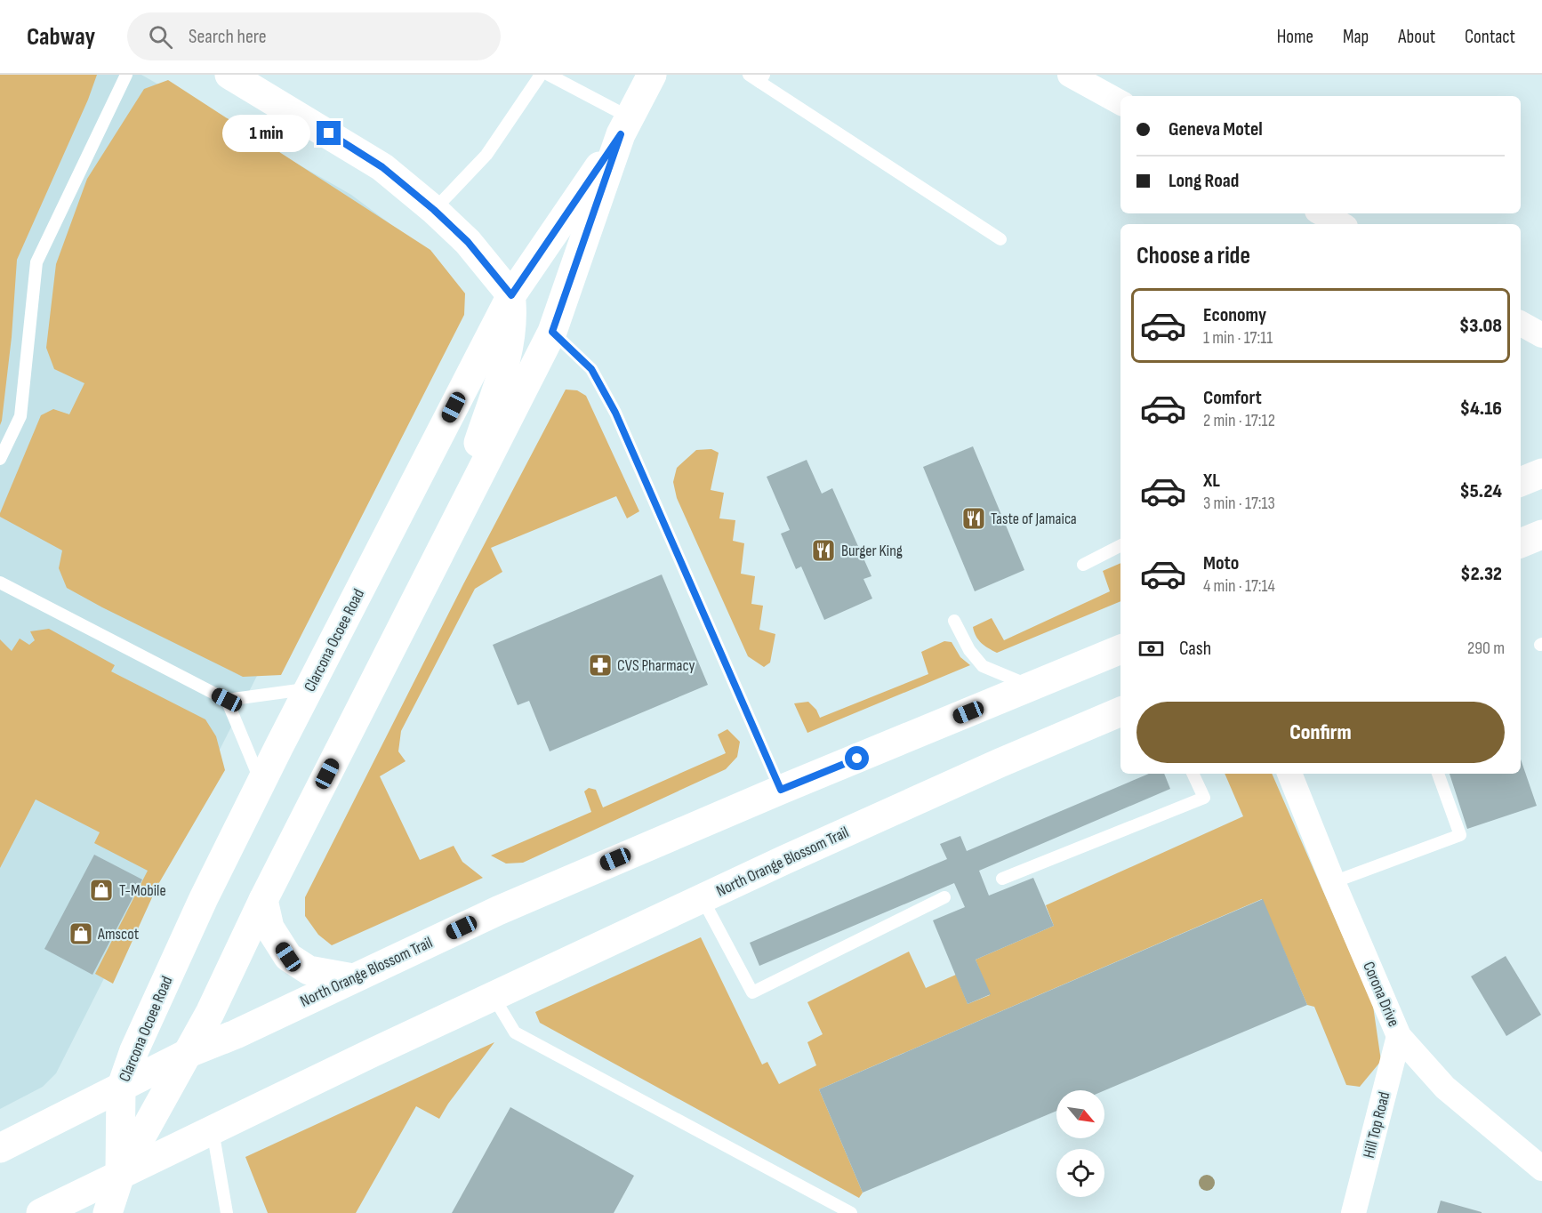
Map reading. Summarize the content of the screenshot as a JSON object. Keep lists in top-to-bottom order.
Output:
{
  "streets": {
    "main road": ["Clarcona Ocoee Road", "North Orange Blossom Trail"],
    "street": ["Corona Drive", "Hill Top Road"]
  },
  "crossings": [
    ["Clarcona Ocoee Road", "North Orange Blossom Trail"],
    ["Corona Drive", "Hill Top Road"]
  ],
  "places": {
    "restaurant": ["Taste of Jamaica", "Burger King"],
    "pharmacy": ["CVS Pharmacy"],
    "shop": ["T-Mobile", "Amscot"]
  },
  "north": "bottom right",
  "page": {
    "header": "Cabway",
    "search": "Search here",
    "nav": [
      "Home",
      "Map",
      "About",
      "Contact"
    ],
    "banner": ["Geneva Motel", "Long Road"],
    "bubble": "1 min",
    "heading": "Choose a ride",
    "list": [
      {
        "name": "Economy",
        "note": "1 min · 17:11",
        "value": "$3.08"
      },
      {
        "name": "Comfort",
        "note": "2 min · 17:12",
        "value": "$4.16"
      },
      {
        "name": "XL",
        "note": "3 min · 17:13",
        "value": "$5.24"
      },
      {
        "name": "Moto",
        "note": "4 min · 17:14",
        "value": "$2.32"
      }
    ],
    "pay": ["Cash", "290 m"],
    "buttons": "Confirm"
  }
}
